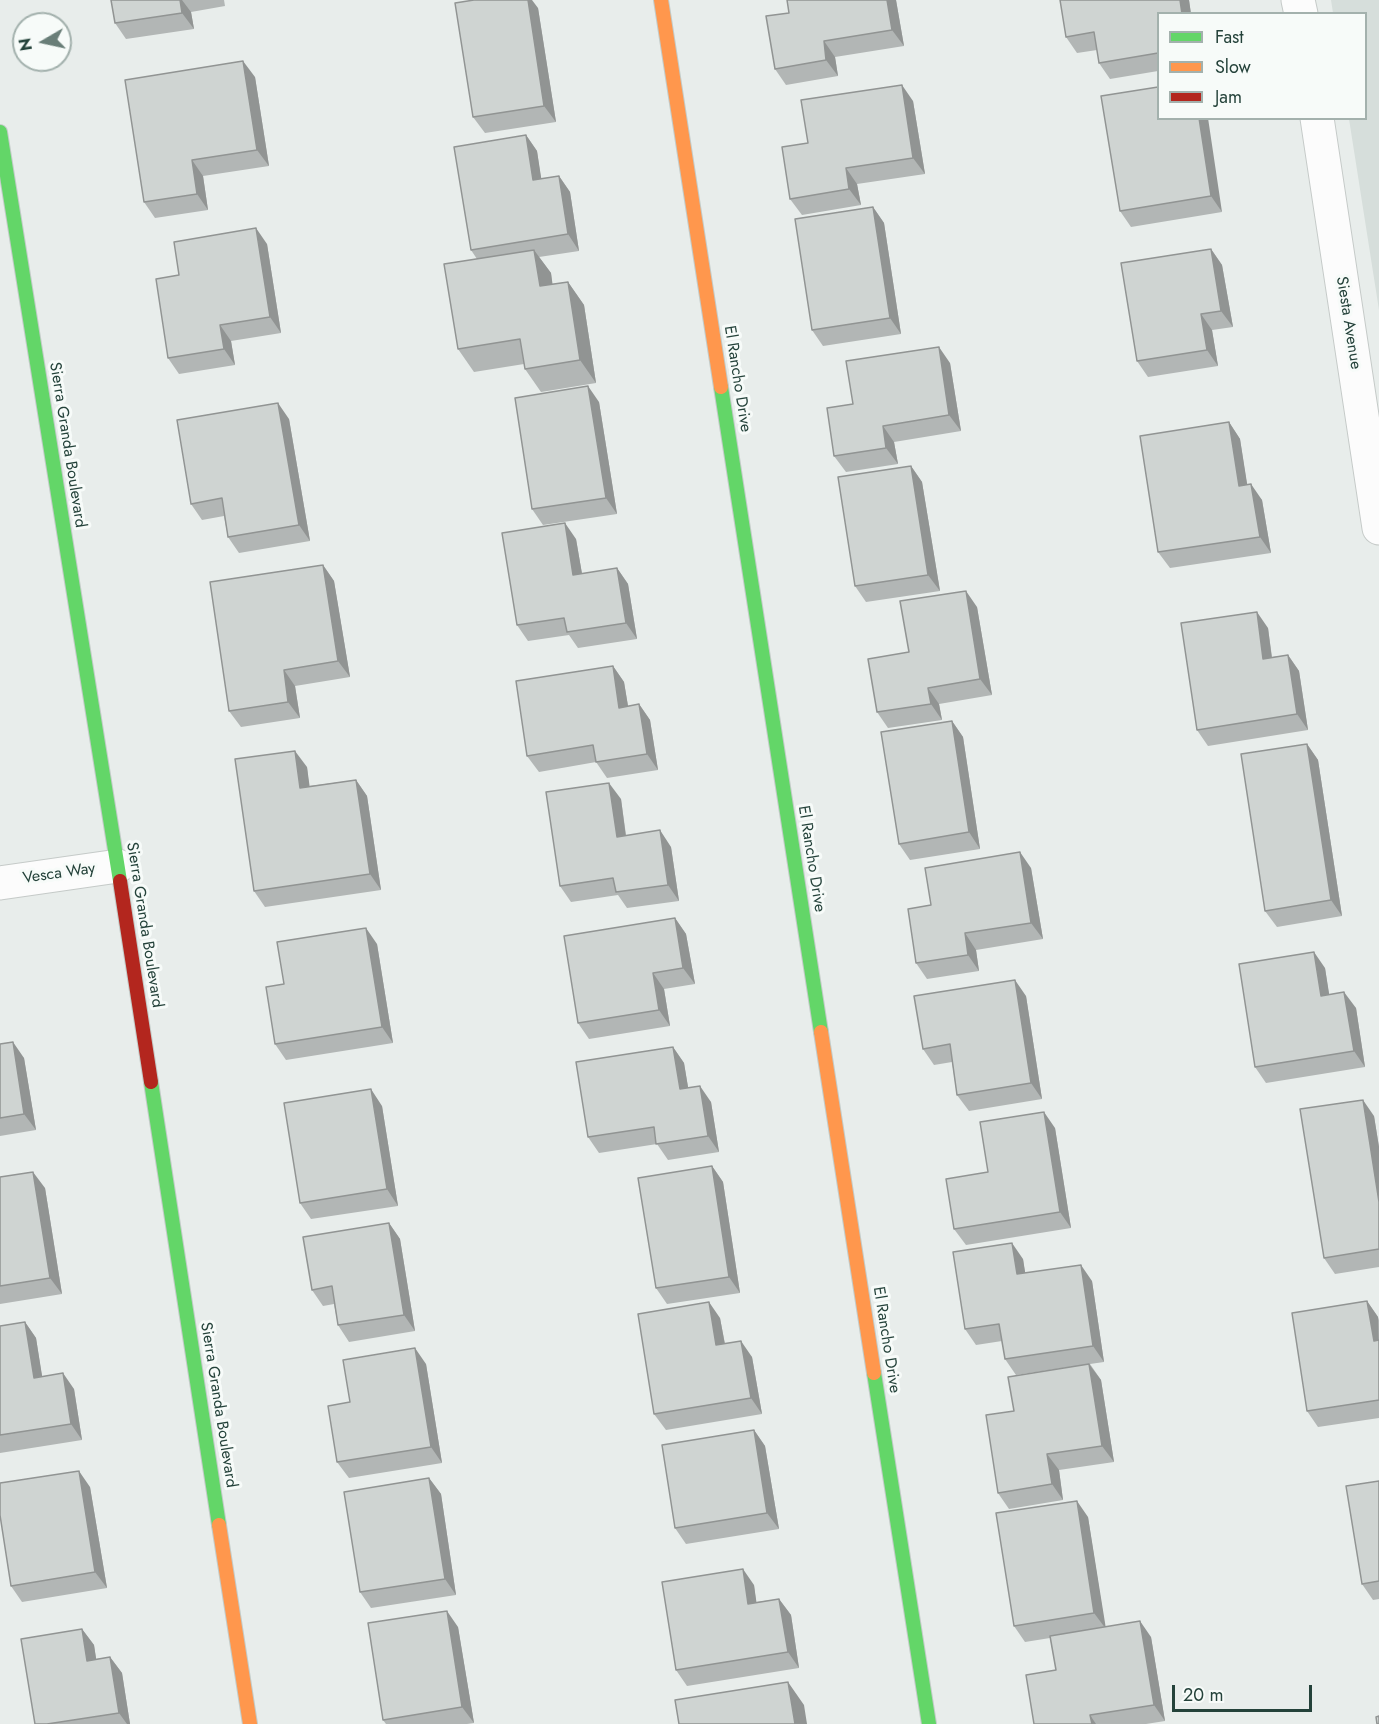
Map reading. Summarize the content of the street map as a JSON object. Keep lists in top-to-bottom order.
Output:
{
  "streets": {
    "street": [
      "Siesta Avenue",
      "El Rancho Drive",
      "Sierra Granda Boulevard",
      "Vesca Way"
    ]
  },
  "crossings": [
    ["Sierra Granda Boulevard", "Vesca Way"]
  ],
  "legend": ["Fast", "Slow", "Jam"],
  "scale_bar": "20 m",
  "north": "left"
}
